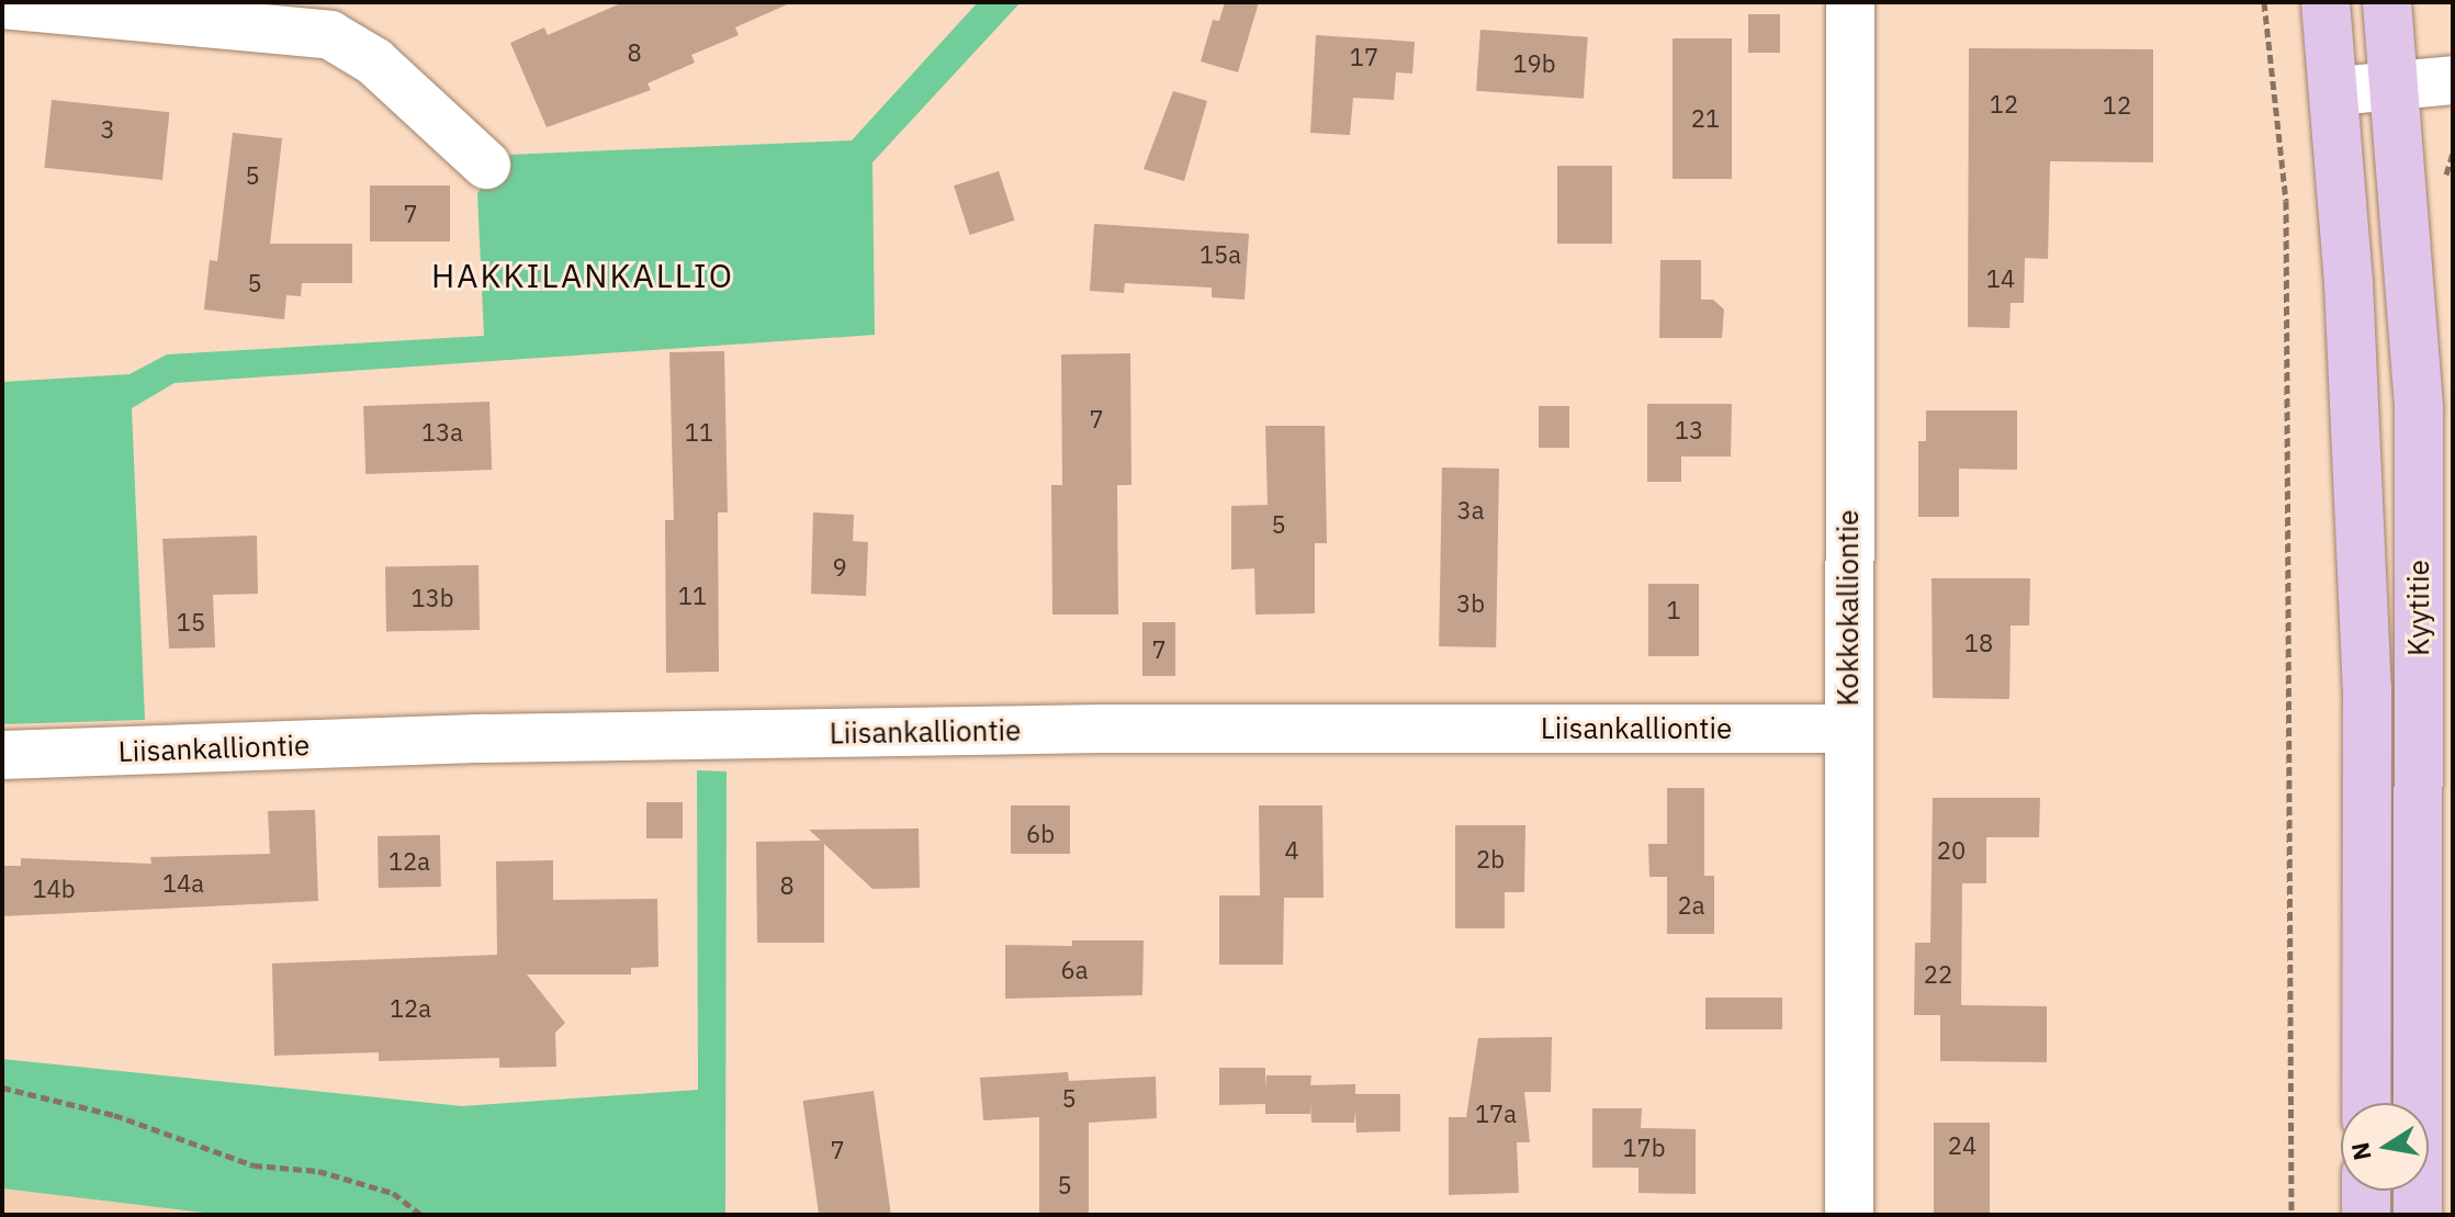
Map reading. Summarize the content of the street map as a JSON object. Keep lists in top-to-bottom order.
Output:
{
  "streets": {
    "main road": ["Kyytitie"],
    "street": ["Kokkokalliontie", "Liisankalliontie"]
  },
  "crossings": [
    ["Kokkokalliontie", "Liisankalliontie"]
  ],
  "districts": ["HAKKILANKALLIO"],
  "house_numbers": [
    "8",
    "17",
    "19b",
    "12",
    "12",
    "21",
    "3",
    "5",
    "7",
    "15a",
    "14",
    "5",
    "7",
    "13",
    "13a",
    "11",
    "3a",
    "5",
    "9",
    "11",
    "13b",
    "3b",
    "1",
    "15",
    "18",
    "7",
    "6b",
    "4",
    "20",
    "2b",
    "12a",
    "14a",
    "8",
    "14b",
    "2a",
    "6a",
    "22",
    "12a",
    "5",
    "17a",
    "24",
    "17b",
    "7",
    "5"
  ],
  "north": "left"
}
